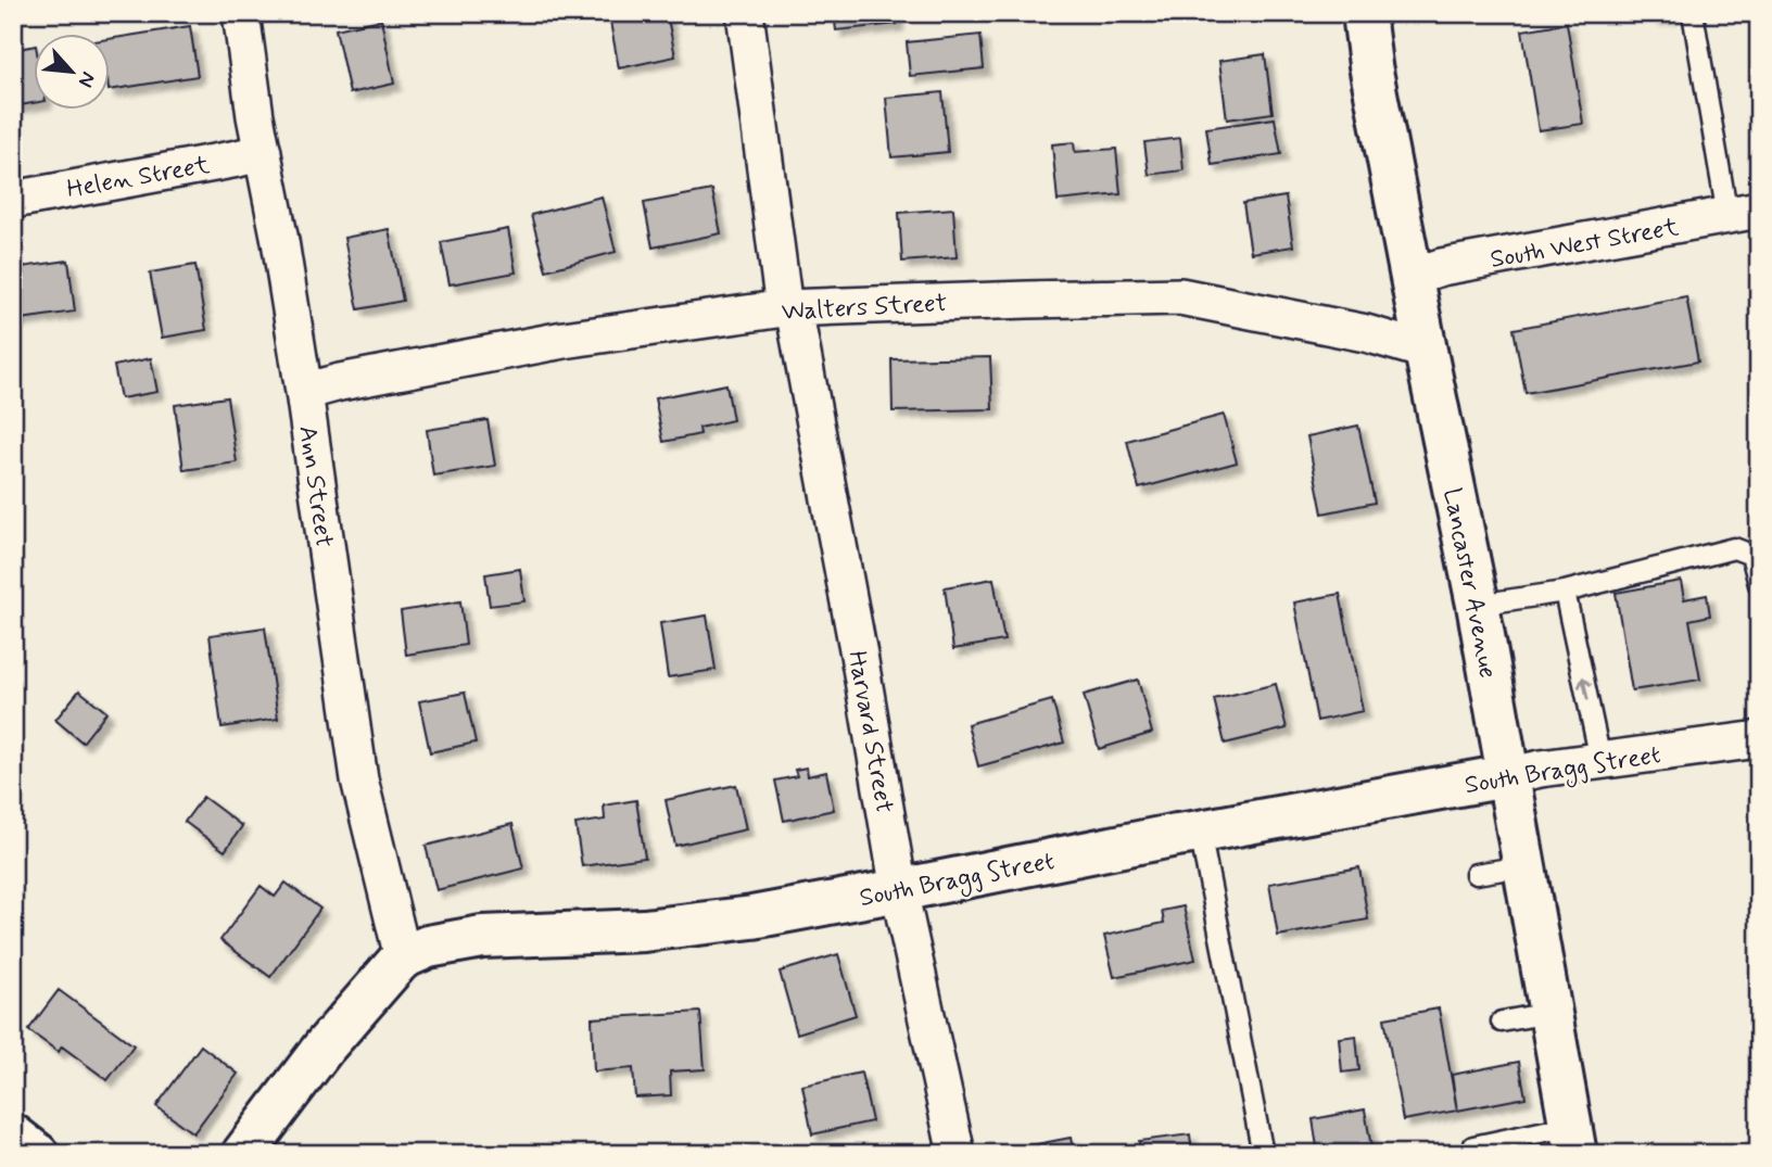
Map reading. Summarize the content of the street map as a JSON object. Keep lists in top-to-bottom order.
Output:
{
  "streets": {
    "street": [
      "Helen Street",
      "South West Street",
      "Walters Street",
      "Ann Street",
      "Lancaster Avenue",
      "Harvard Street",
      "South Bragg Street"
    ]
  },
  "crossings": [
    ["Helen Street", "Ann Street"],
    ["South West Street", "Lancaster Avenue"],
    ["Walters Street", "Ann Street"],
    ["Walters Street", "Lancaster Avenue"],
    ["Walters Street", "Harvard Street"],
    ["Ann Street", "South Bragg Street"],
    ["Lancaster Avenue", "South Bragg Street"],
    ["Harvard Street", "South Bragg Street"]
  ],
  "north": "bottom right"
}
